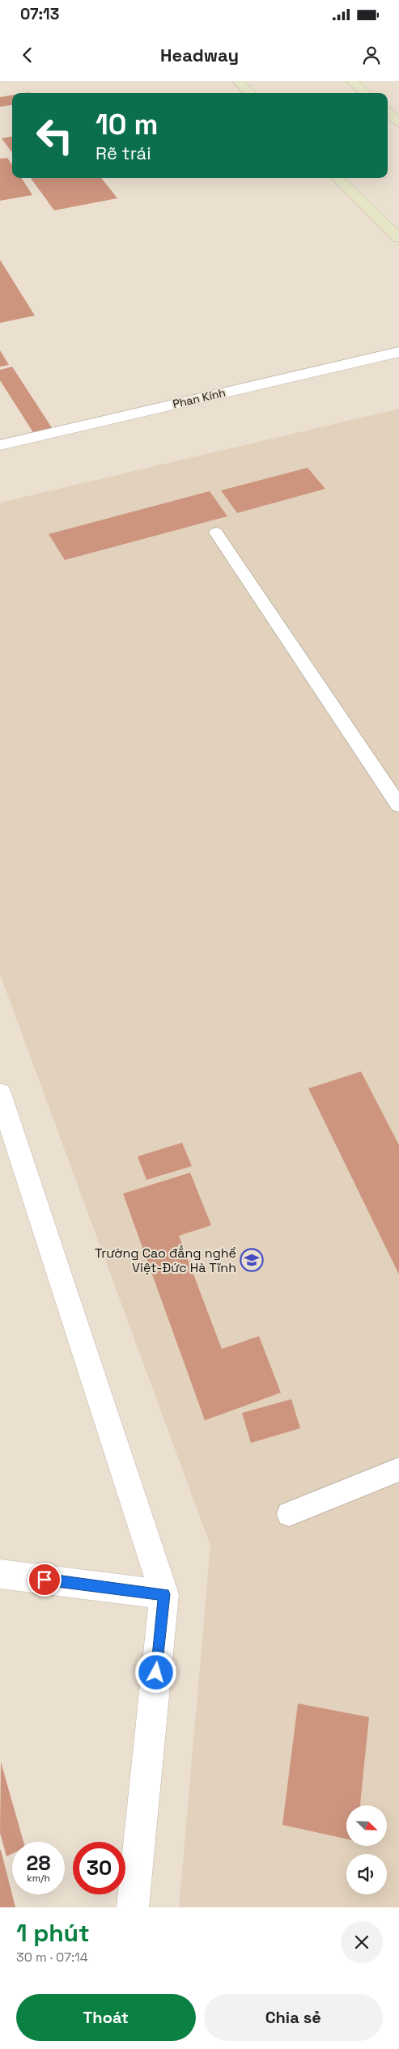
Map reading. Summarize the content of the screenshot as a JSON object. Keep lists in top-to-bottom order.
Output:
{
  "streets": {
    "street": ["Phan Kính"]
  },
  "places": {
    "school or university": ["Trường Cao đẳng nghề Việt-Đức Hà Tĩnh"]
  },
  "north": "bottom right",
  "page": {
    "status": "07:13",
    "header": "Headway",
    "turn": ["10 m", "Rẽ trái"],
    "speed": "28 km/h",
    "limit": "30",
    "heading": ["1 phút", "30 m · 07:14"],
    "buttons": ["Thoát", "Chia sẻ"]
  }
}
